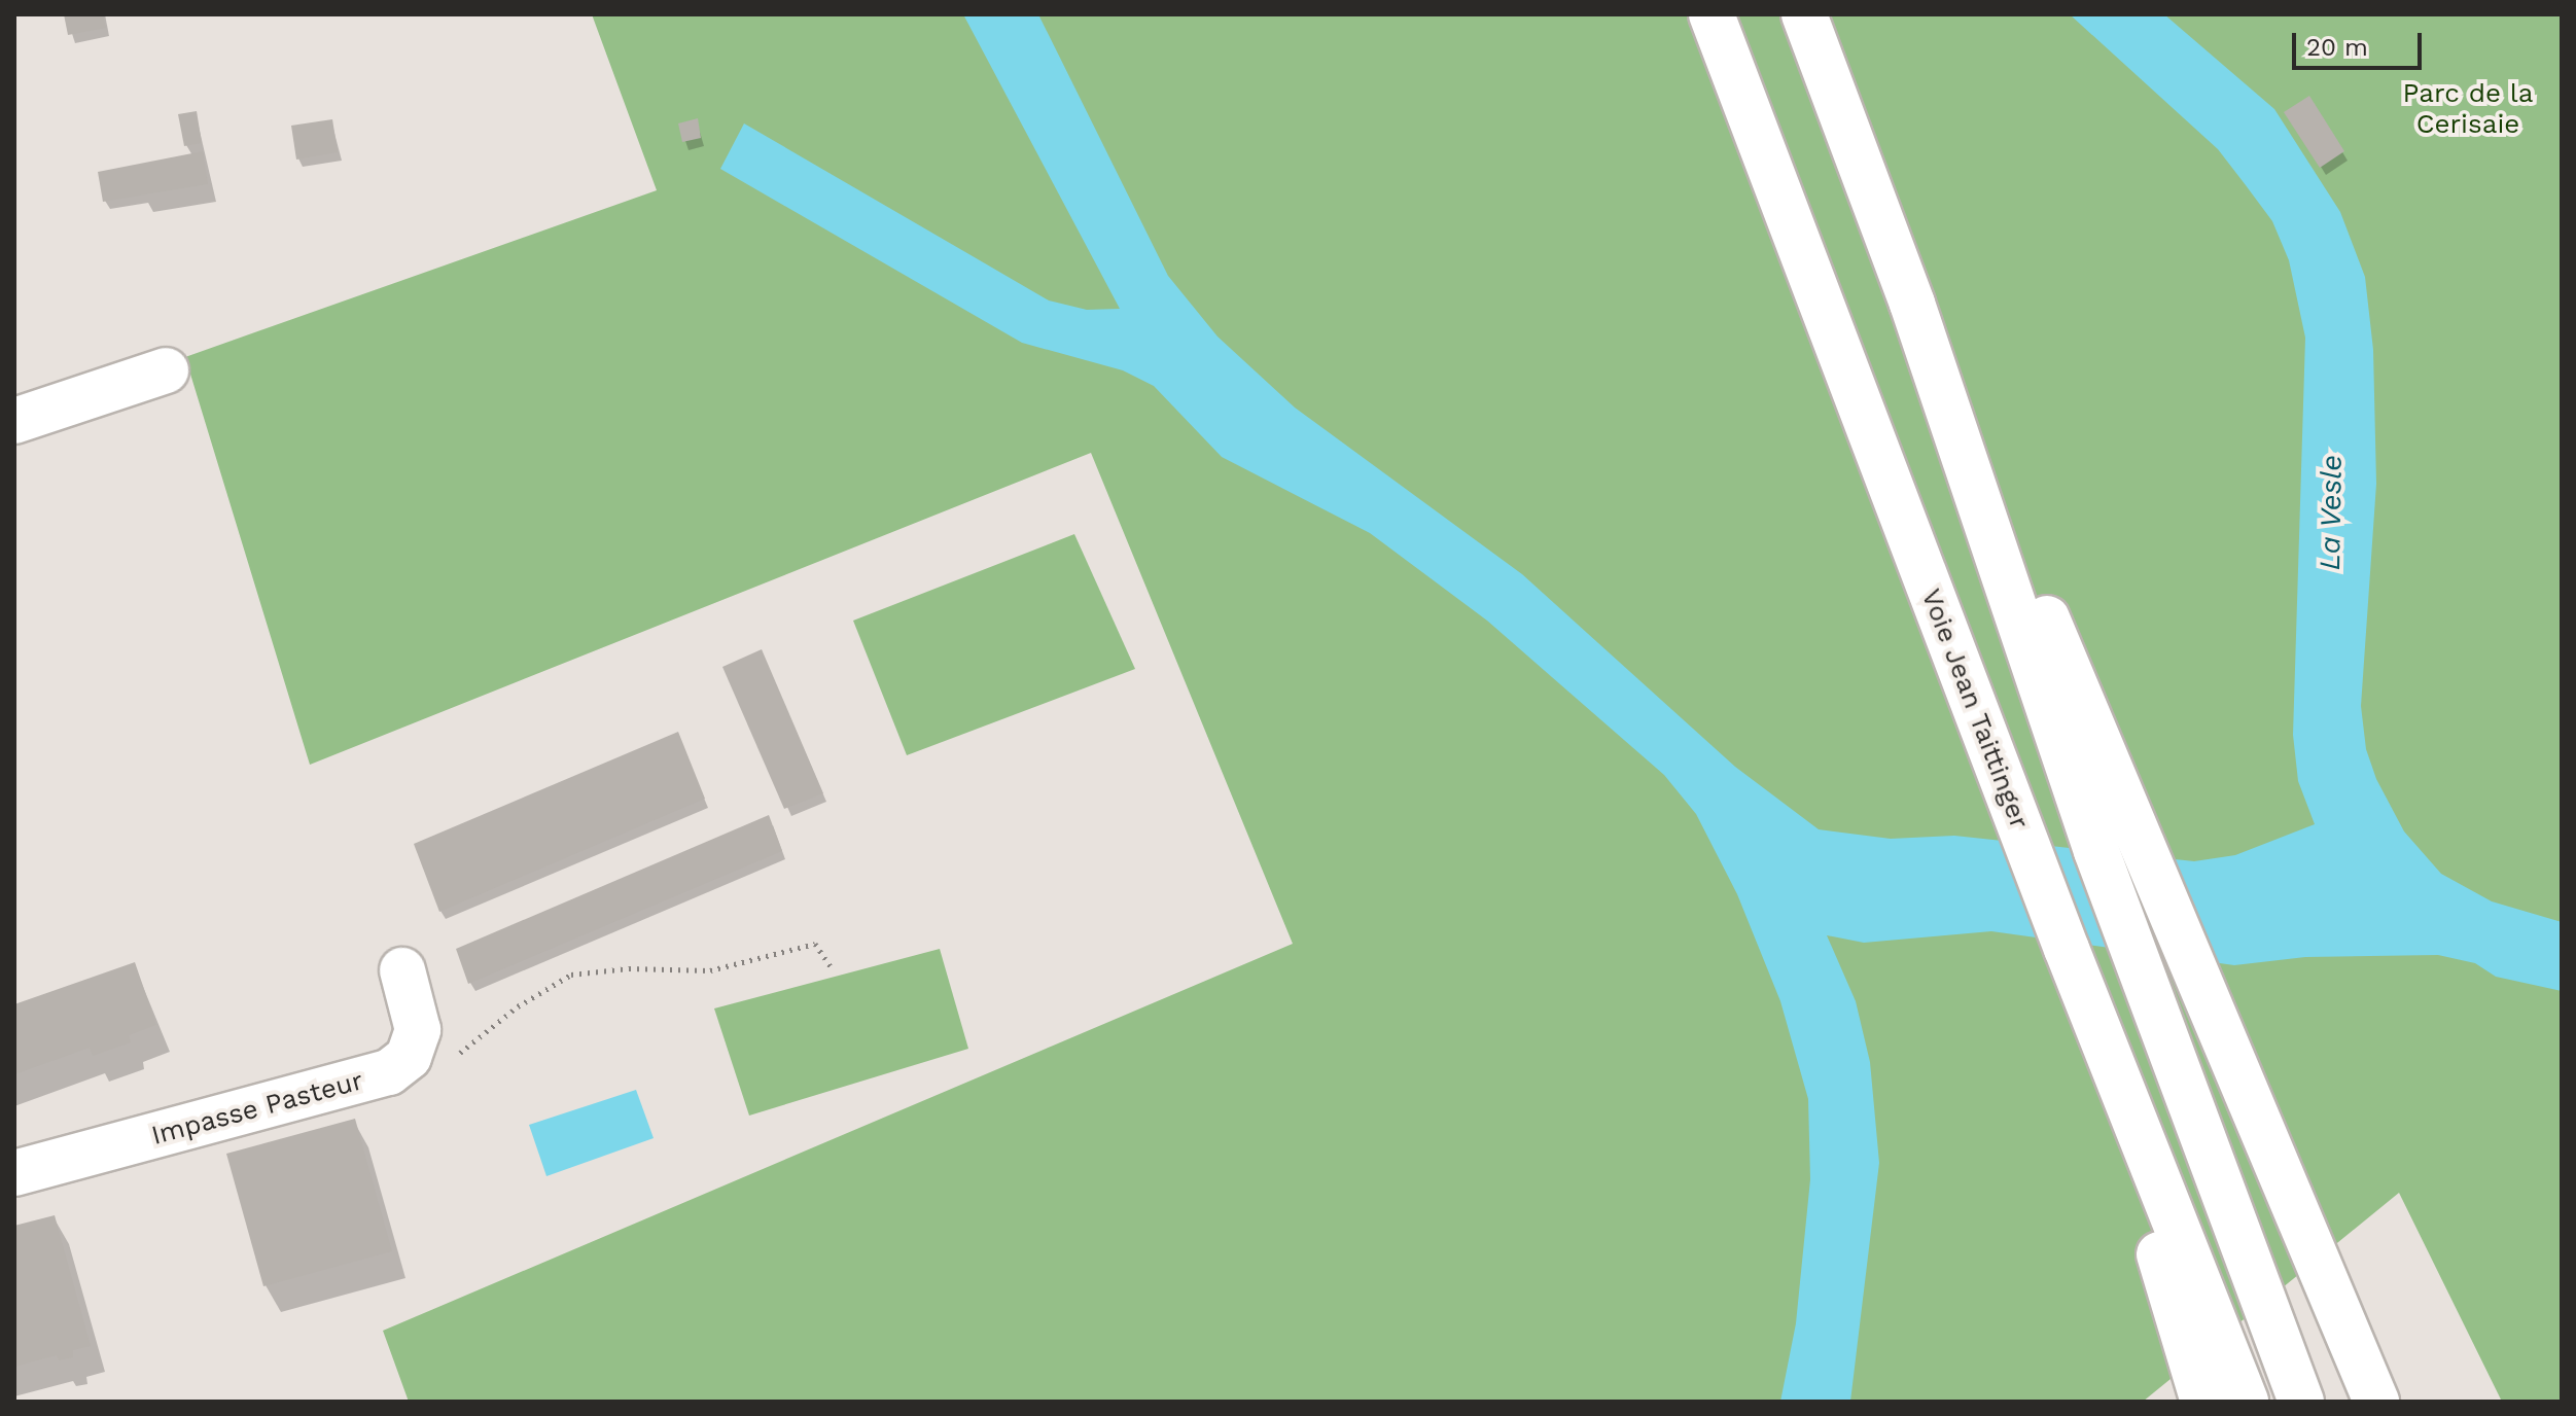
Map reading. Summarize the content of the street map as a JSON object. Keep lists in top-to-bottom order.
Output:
{
  "streets": {
    "main road": ["Voie Jean Taittinger", "Impasse Pasteur"]
  },
  "water": ["La Vesle"],
  "parks": ["Parc de la Cerisaie"],
  "scale_bar": "20 m"
}
